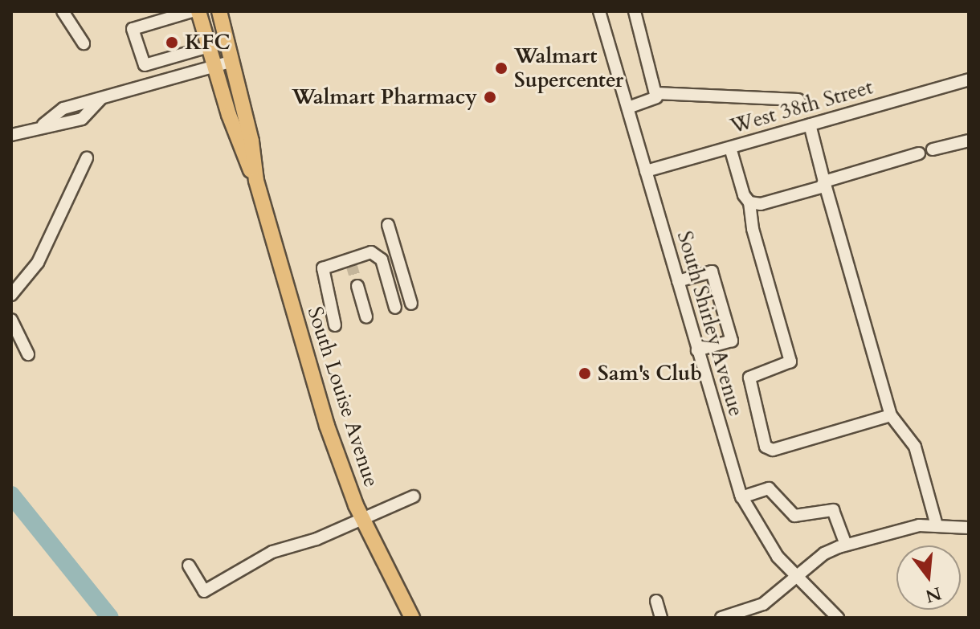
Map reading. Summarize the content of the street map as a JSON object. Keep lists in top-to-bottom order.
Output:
{
  "streets": {
    "main road": ["South Louise Avenue"],
    "street": ["West 38th Street", "South Shirley Avenue"]
  },
  "crossings": [
    ["West 38th Street", "South Shirley Avenue"]
  ],
  "places": [
    "KFC",
    "Walmart Supercenter",
    "Walmart Pharmacy",
    "Sam's Club"
  ],
  "north": "bottom"
}
